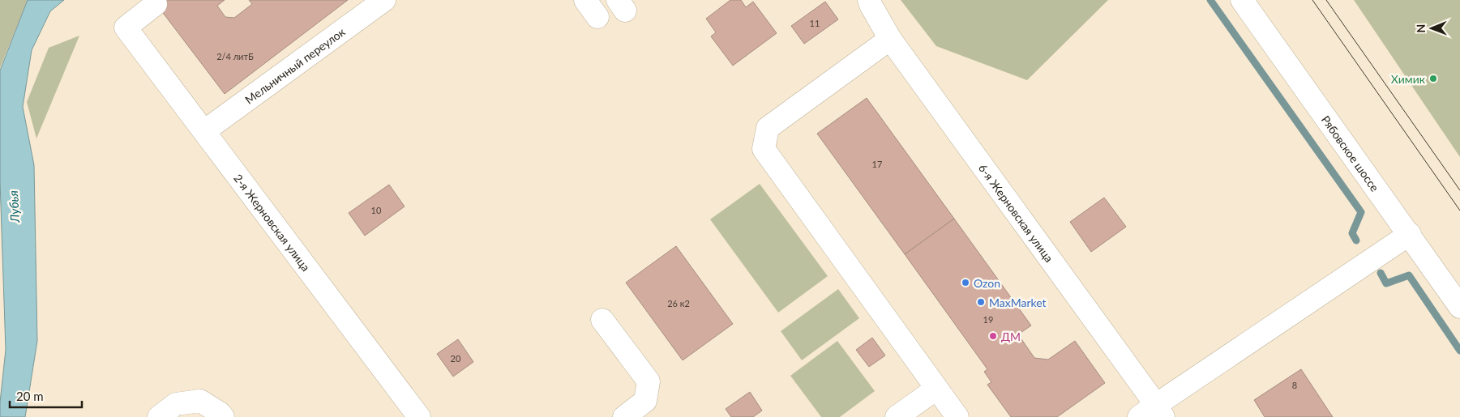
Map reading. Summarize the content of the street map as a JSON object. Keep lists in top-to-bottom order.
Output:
{
  "streets": {
    "street": [
      "Мельничный переулок",
      "Рябовское шоссе",
      "6-я Жерновская улица",
      "2-я Жерновская улица"
    ]
  },
  "crossings": [
    ["Мельничный переулок", "2-я Жерновская улица"]
  ],
  "water": ["Лубья"],
  "places": [
    "Химик",
    "Ozon",
    "MaxMarket",
    "ДМ"
  ],
  "house_numbers": [
    "11",
    "2/4 литБ",
    "17",
    "10",
    "26 к2",
    "19",
    "20",
    "8"
  ],
  "scale_bar": "20 m",
  "north": "left"
}
